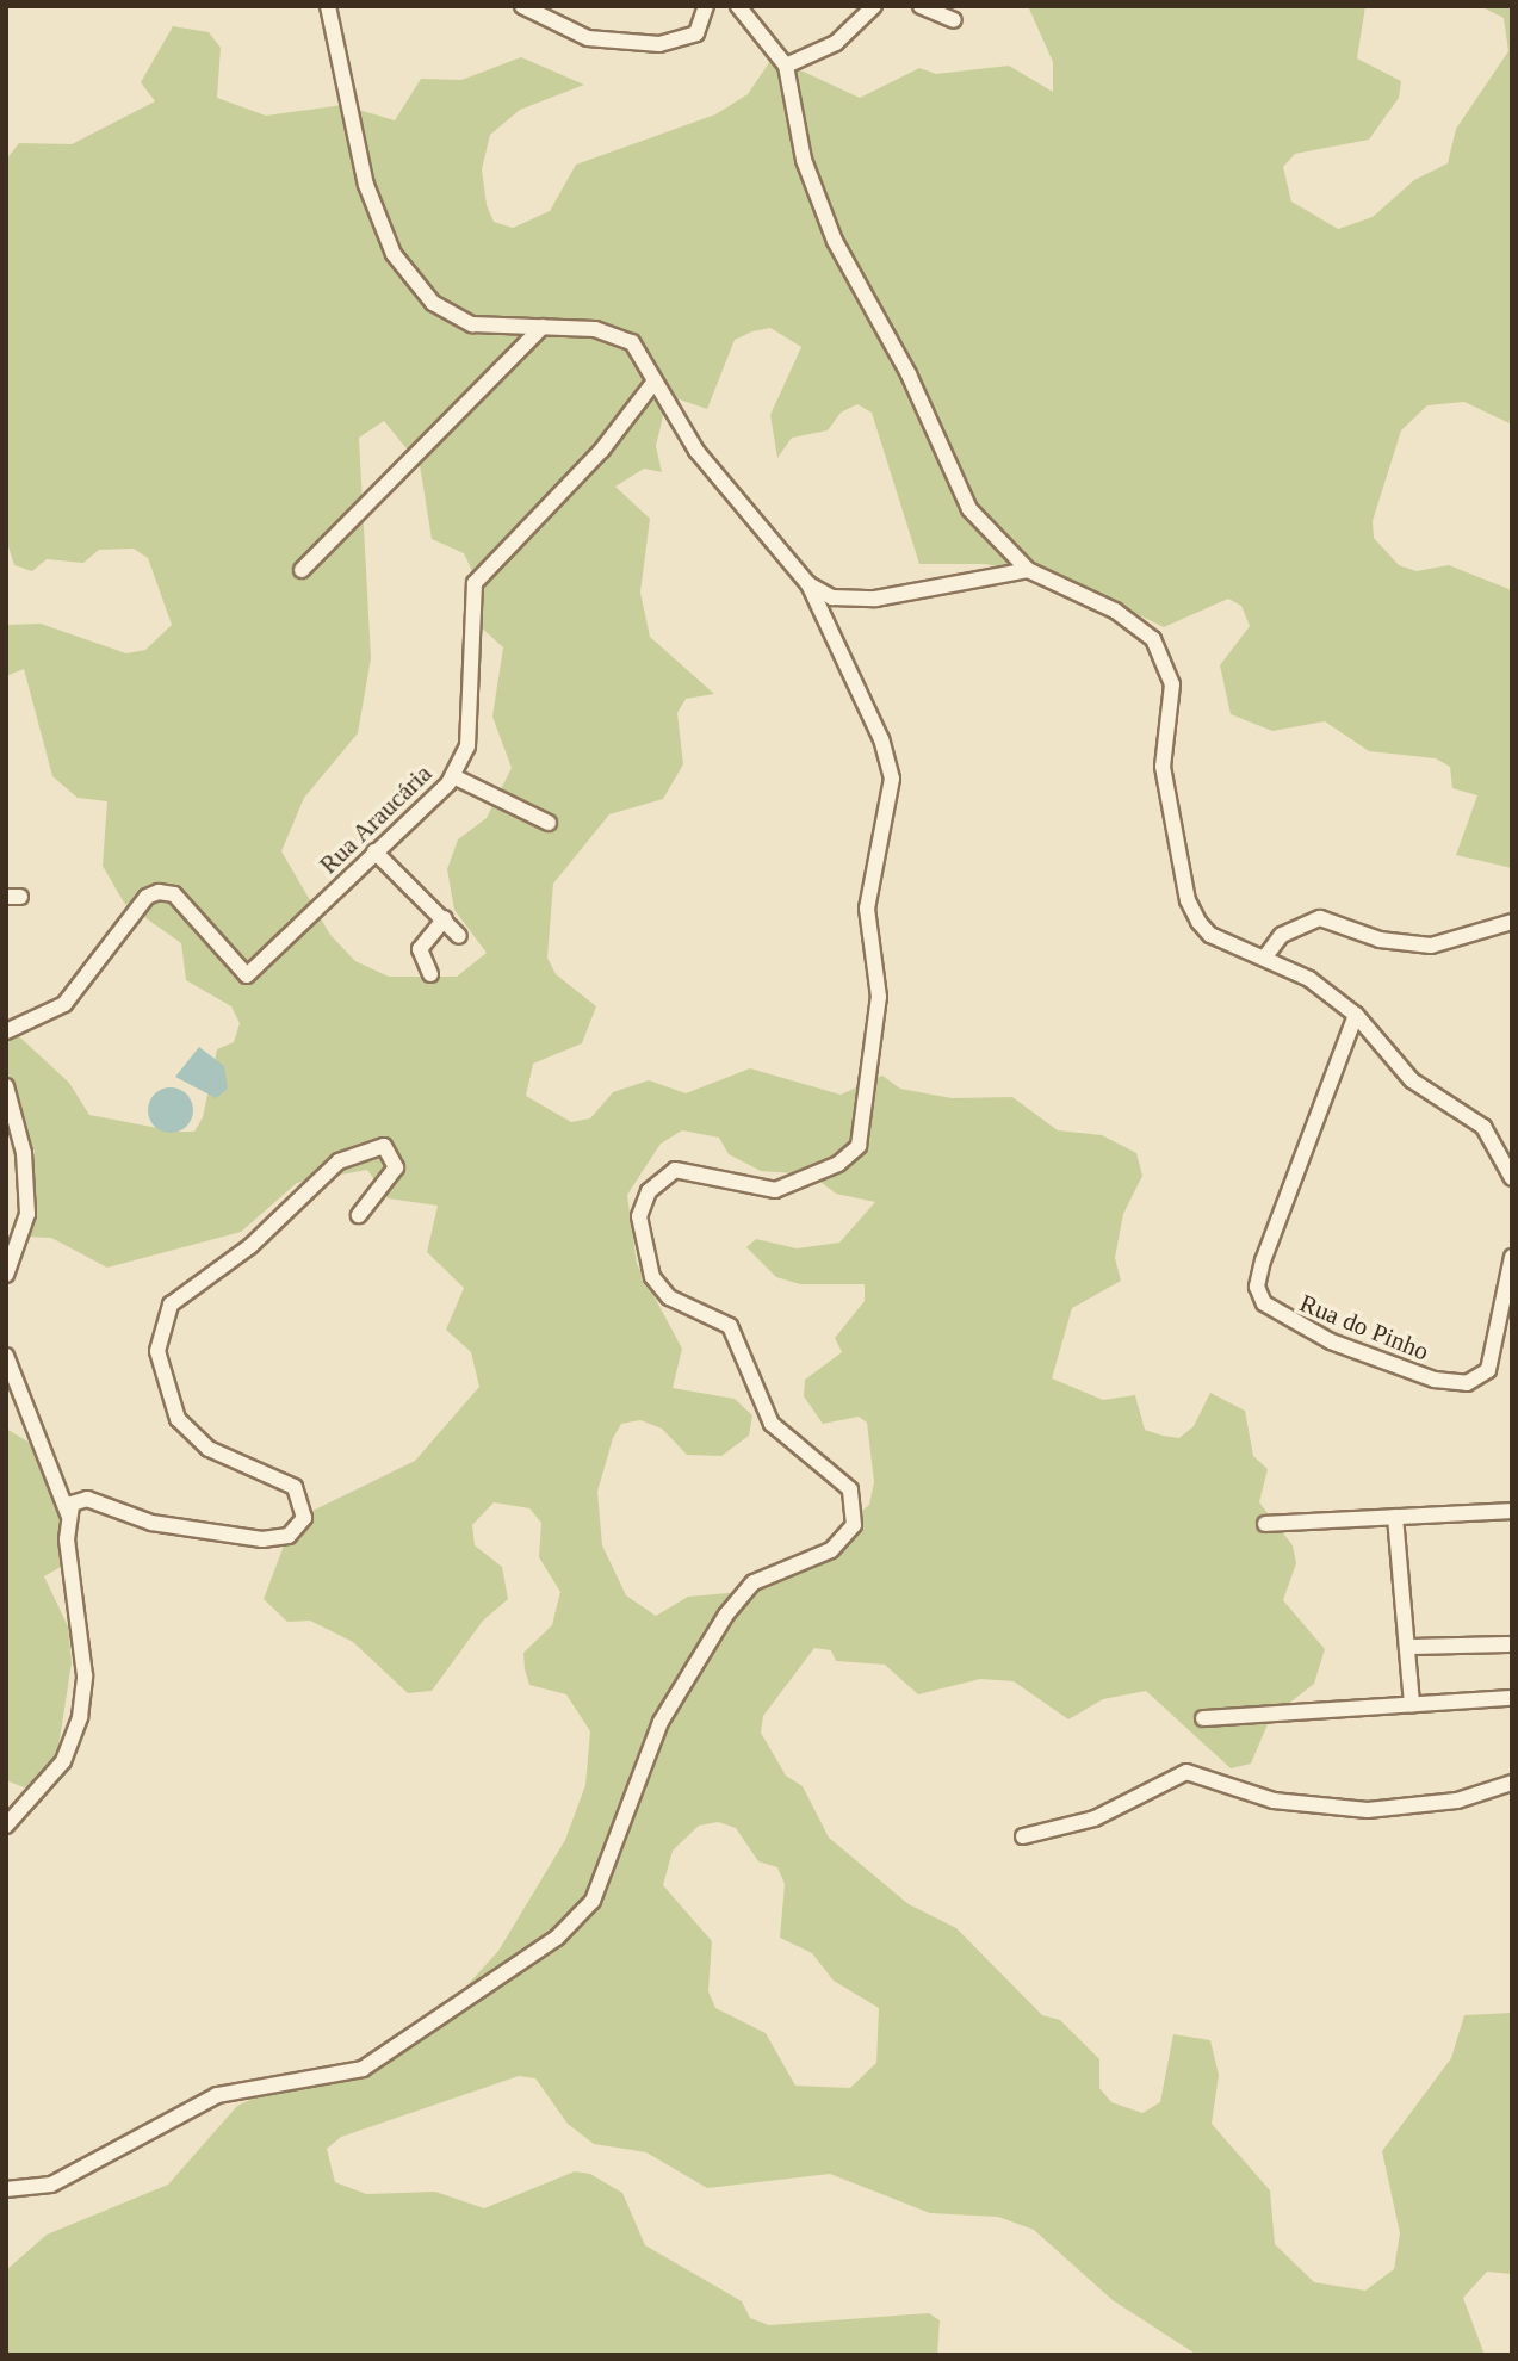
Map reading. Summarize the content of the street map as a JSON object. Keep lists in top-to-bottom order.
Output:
{
  "streets": {
    "street": ["Rua Araucária", "Rua do Pinho"]
  }
}
